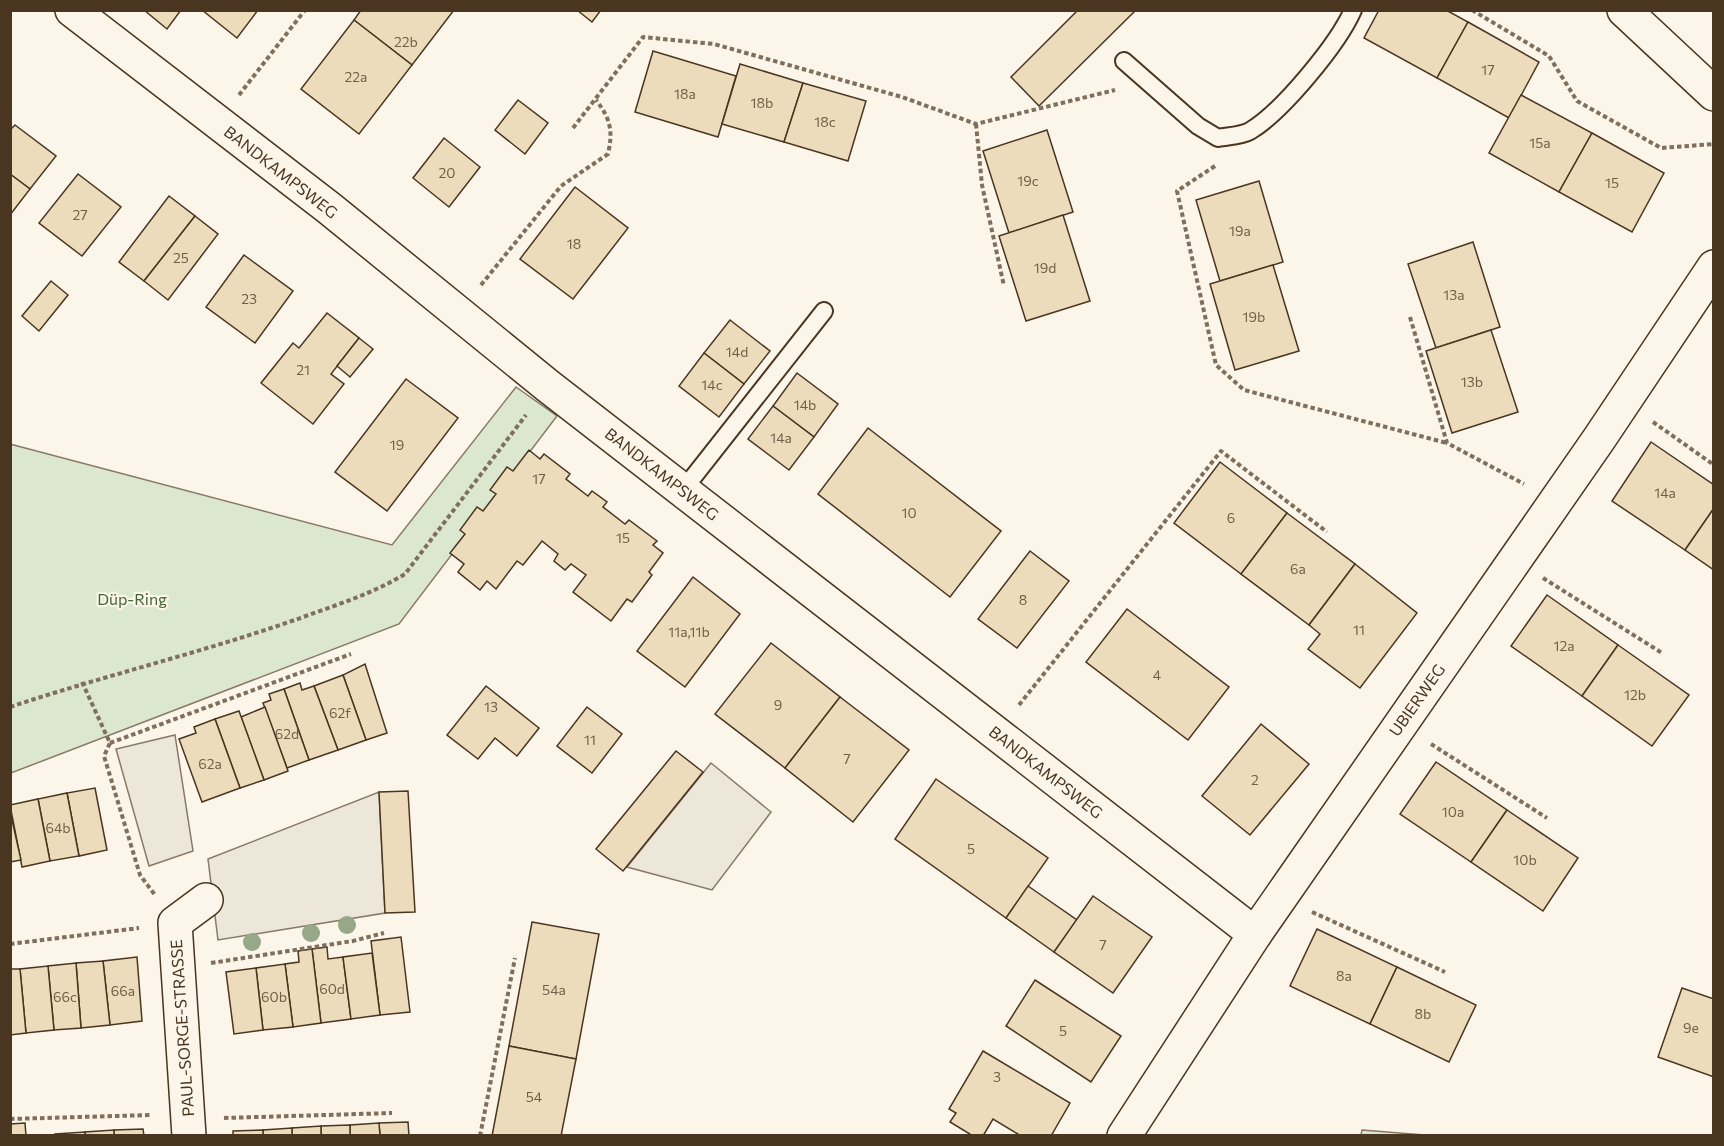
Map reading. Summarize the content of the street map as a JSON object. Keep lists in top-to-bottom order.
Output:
{
  "streets": {
    "street": ["BANDKAMPSWEG", "UBIERWEG", "PAUL-SORGE-STRASSE"]
  },
  "crossings": [
    ["BANDKAMPSWEG", "UBIERWEG"]
  ],
  "parks": ["Düp-Ring"],
  "house_numbers": [
    "22b",
    "17",
    "22a",
    "18a",
    "18b",
    "18c",
    "15a",
    "20",
    "19c",
    "15",
    "27",
    "19a",
    "18",
    "25",
    "19d",
    "13a",
    "23",
    "19b",
    "14d",
    "21",
    "13b",
    "14c",
    "14b",
    "14a",
    "19",
    "17",
    "14a",
    "10",
    "6",
    "15",
    "6a",
    "8",
    "11",
    "11a,11b",
    "12a",
    "4",
    "12b",
    "9",
    "13",
    "62f",
    "62d",
    "11",
    "7",
    "62a",
    "2",
    "10a",
    "64b",
    "5",
    "10b",
    "7",
    "8a",
    "60d",
    "54a",
    "66a",
    "66c",
    "60b",
    "8b",
    "9e",
    "5",
    "3",
    "54"
  ]
}
